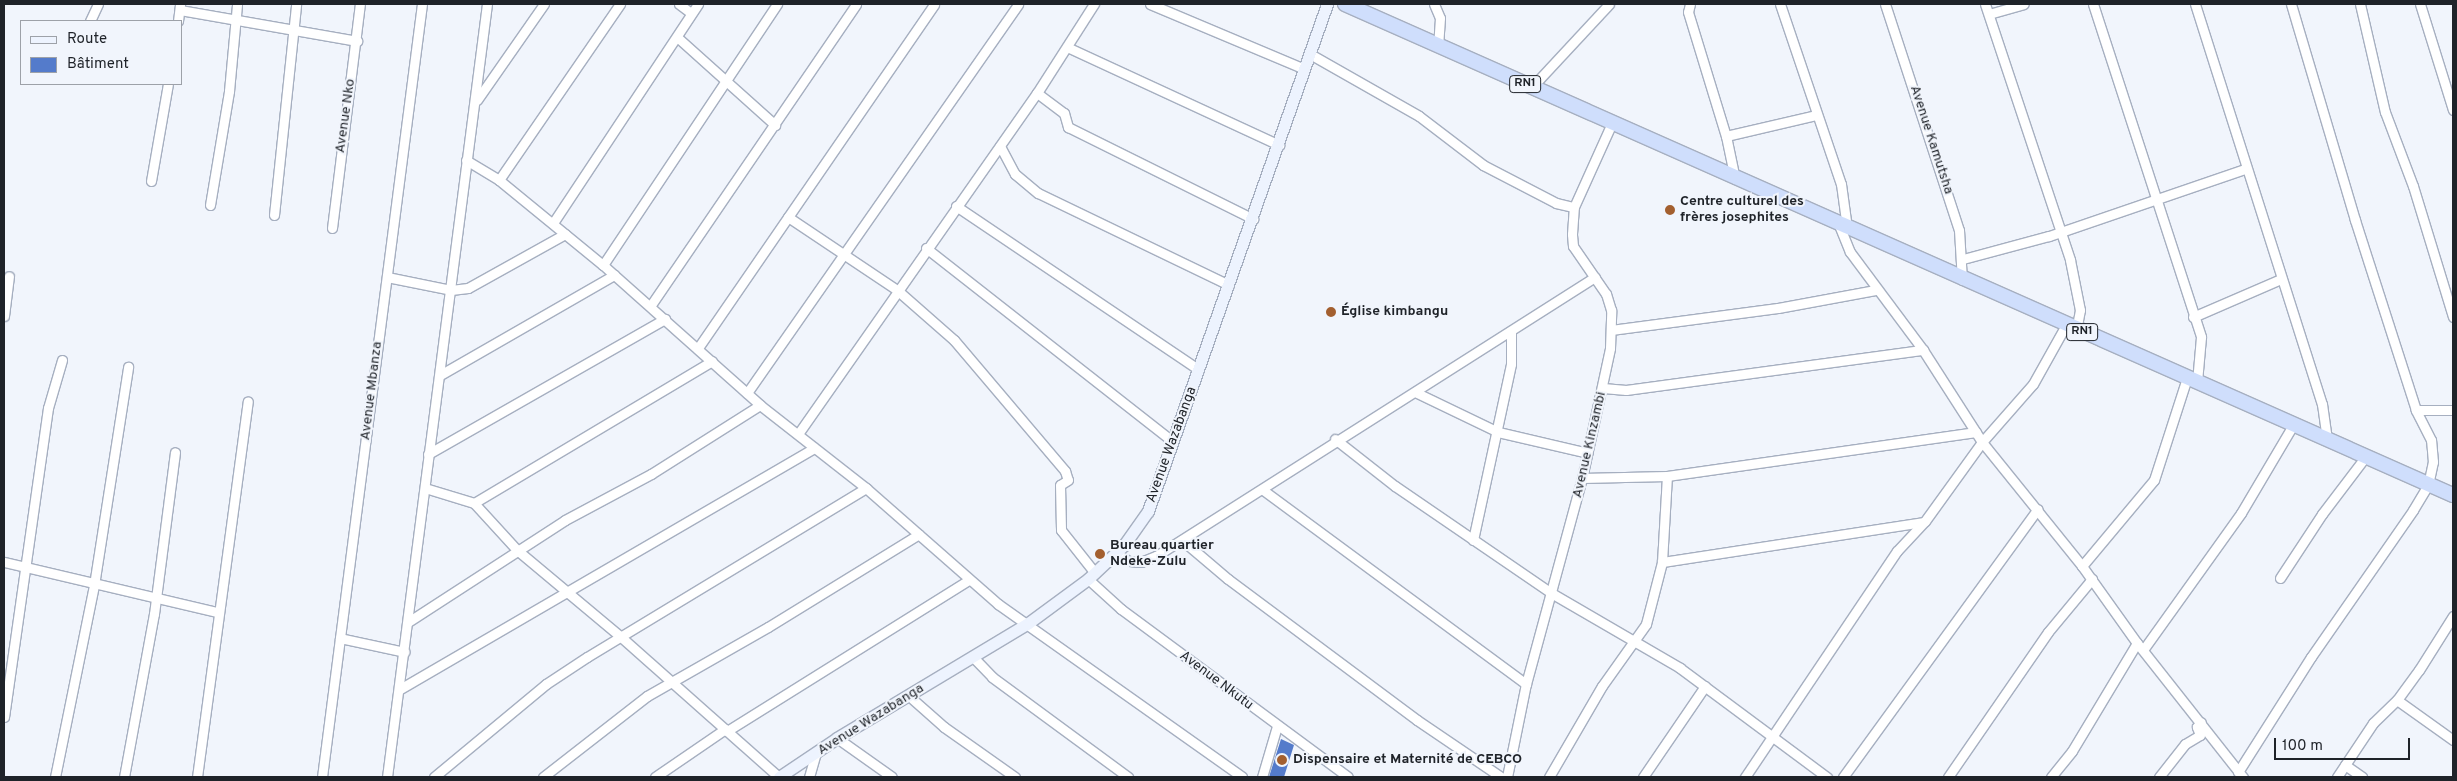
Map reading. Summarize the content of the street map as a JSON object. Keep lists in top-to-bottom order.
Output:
{
  "streets": {
    "highway": ["RN1"],
    "main road": ["Avenue Wazabanga"],
    "street": [
      "Avenue Nko",
      "Avenue Kamutsha",
      "Avenue Mbanza",
      "Avenue Kinzambi",
      "Avenue Nkutu"
    ]
  },
  "crossings": [
    ["RN1", "Avenue Kamutsha"],
    ["RN1", "Avenue Kinzambi"],
    ["Avenue Wazabanga", "Avenue Nkutu"]
  ],
  "places": [
    "Centre culturel des frères josephites",
    "Église kimbangu",
    "Bureau quartier Ndeke-Zulu",
    "Dispensaire et Maternité de CEBCO"
  ],
  "legend": ["Route", "Bâtiment"],
  "scale_bar": "100 m"
}
